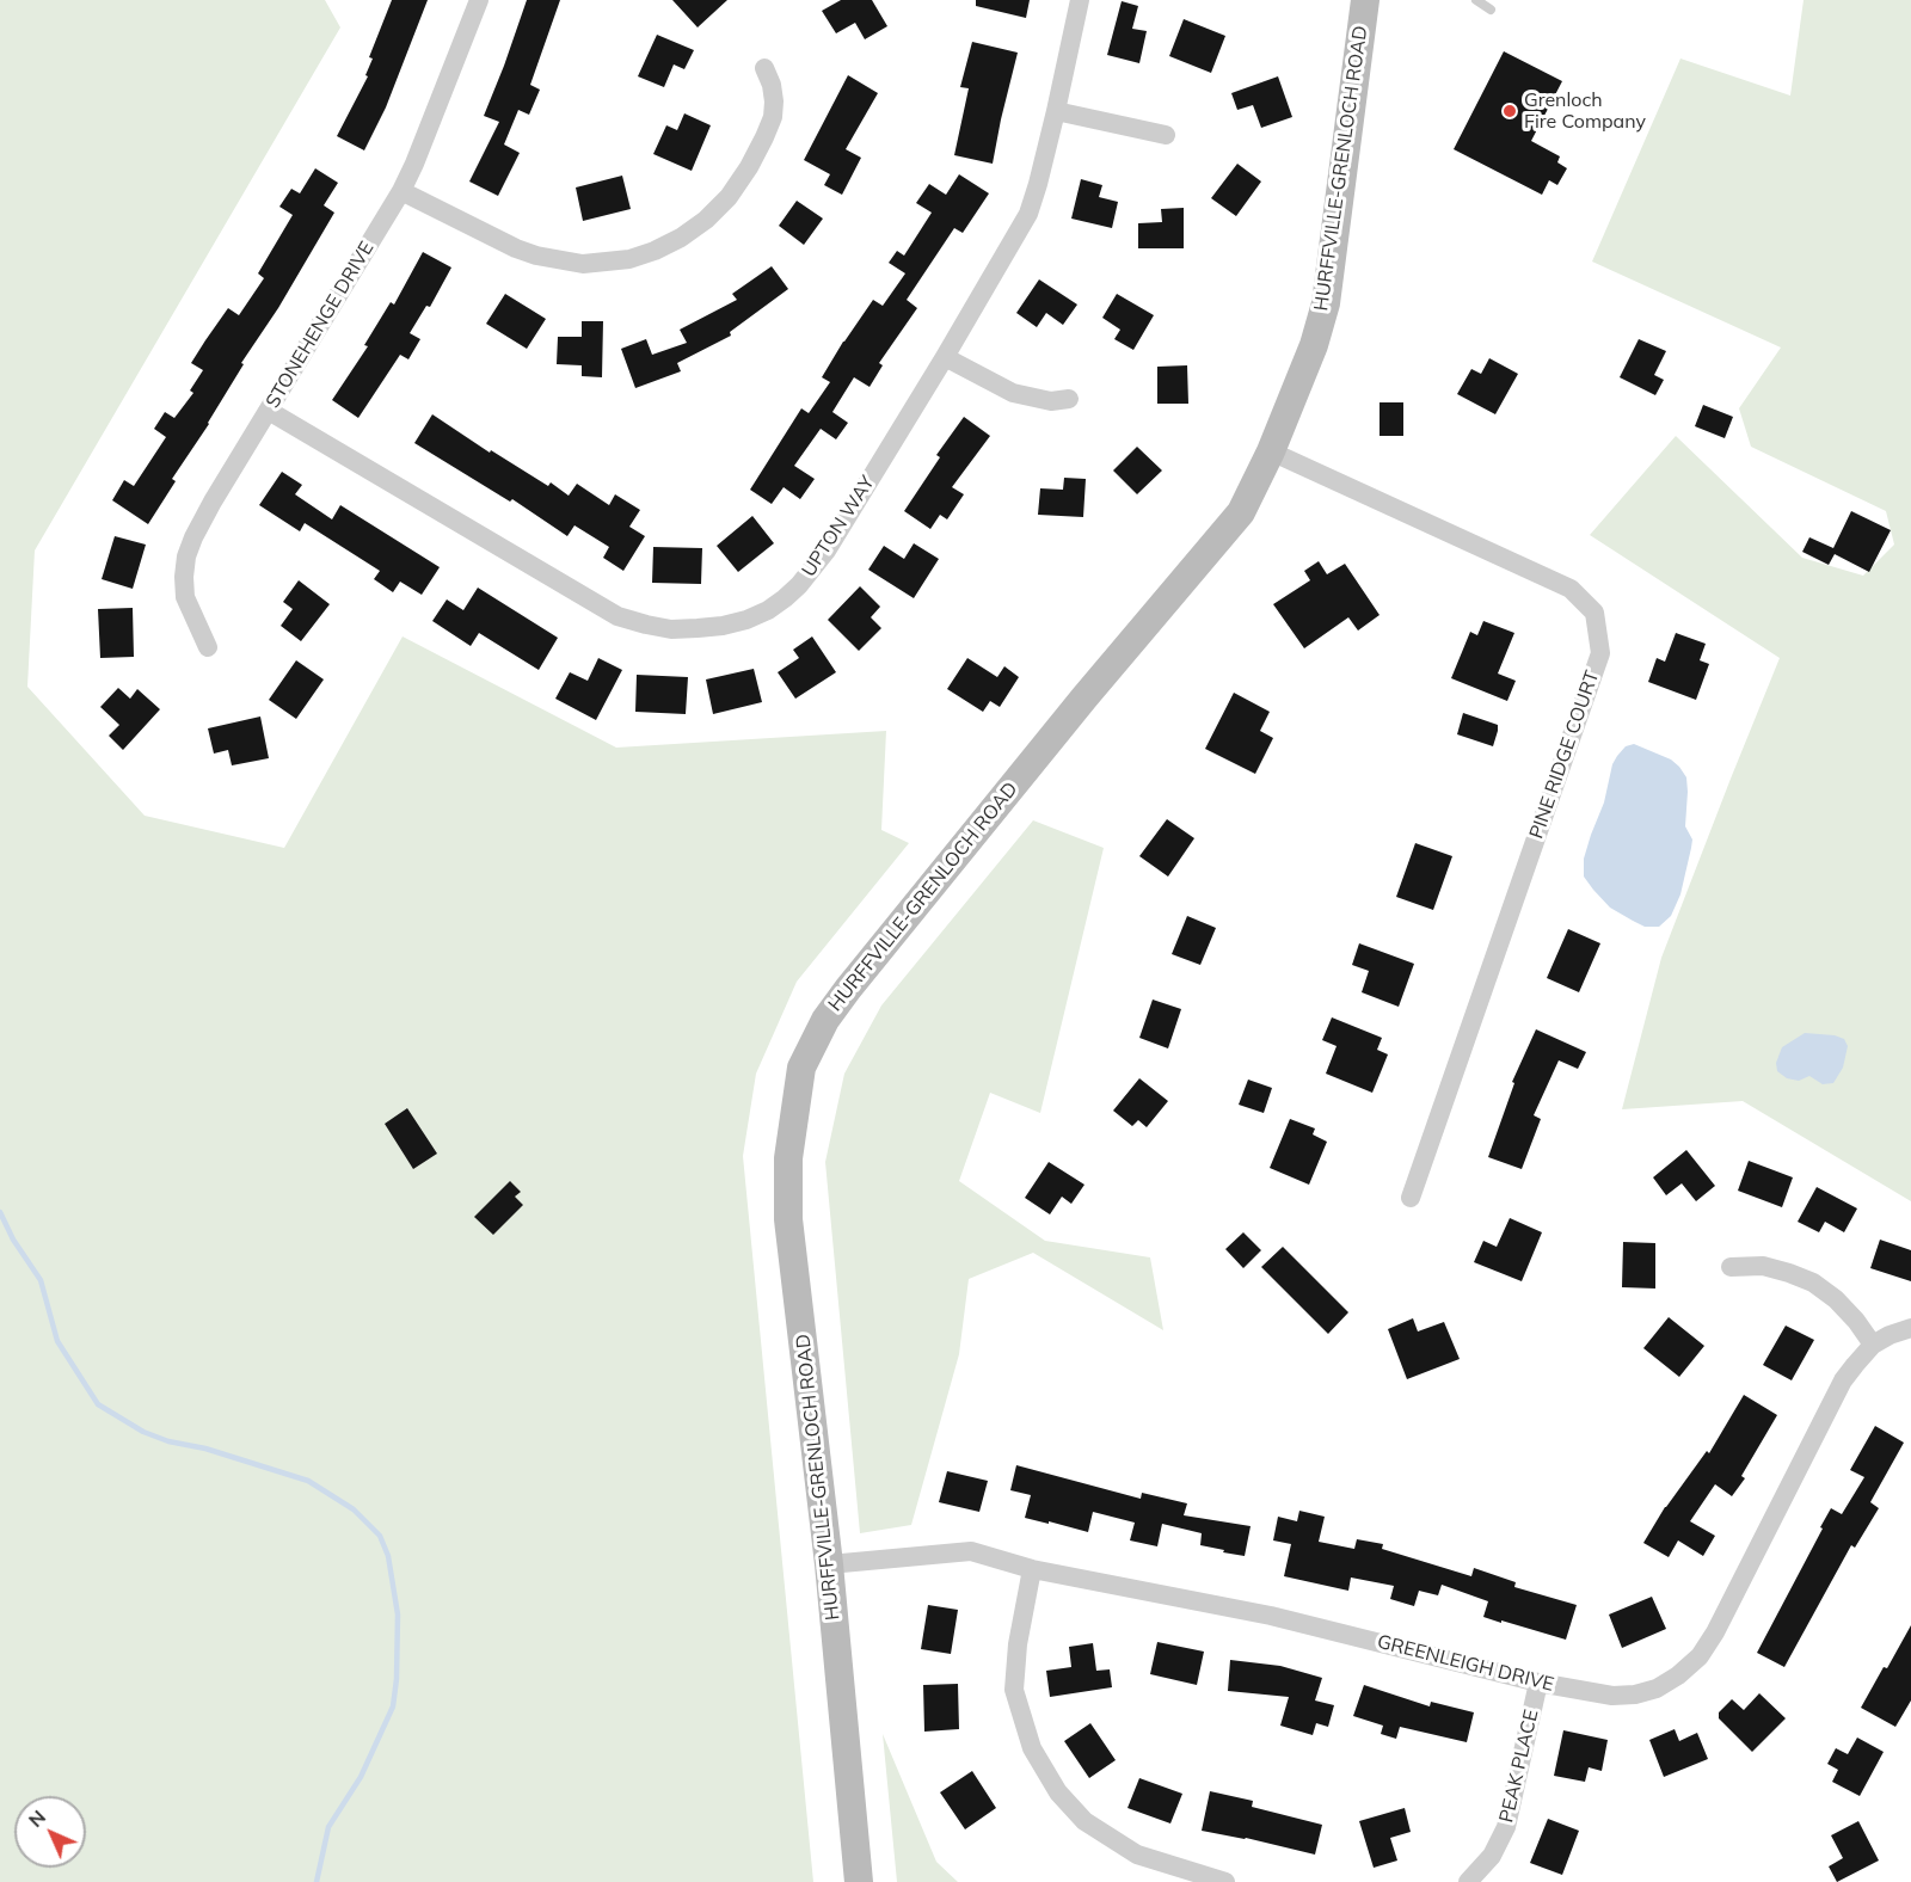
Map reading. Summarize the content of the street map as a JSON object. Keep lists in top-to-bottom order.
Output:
{
  "streets": {
    "main road": ["HURFFVILLE-GRENLOCH ROAD"],
    "street": [
      "STONEHENGE DRIVE",
      "UPTON WAY",
      "PINE RIDGE COURT",
      "GREENLEIGH DRIVE",
      "PEAK PLACE"
    ]
  },
  "crossings": [
    ["HURFFVILLE-GRENLOCH ROAD", "PINE RIDGE COURT"],
    ["HURFFVILLE-GRENLOCH ROAD", "GREENLEIGH DRIVE"],
    ["STONEHENGE DRIVE", "UPTON WAY"],
    ["GREENLEIGH DRIVE", "PEAK PLACE"]
  ],
  "places": ["Grenloch Fire Company"],
  "north": "top left"
}
